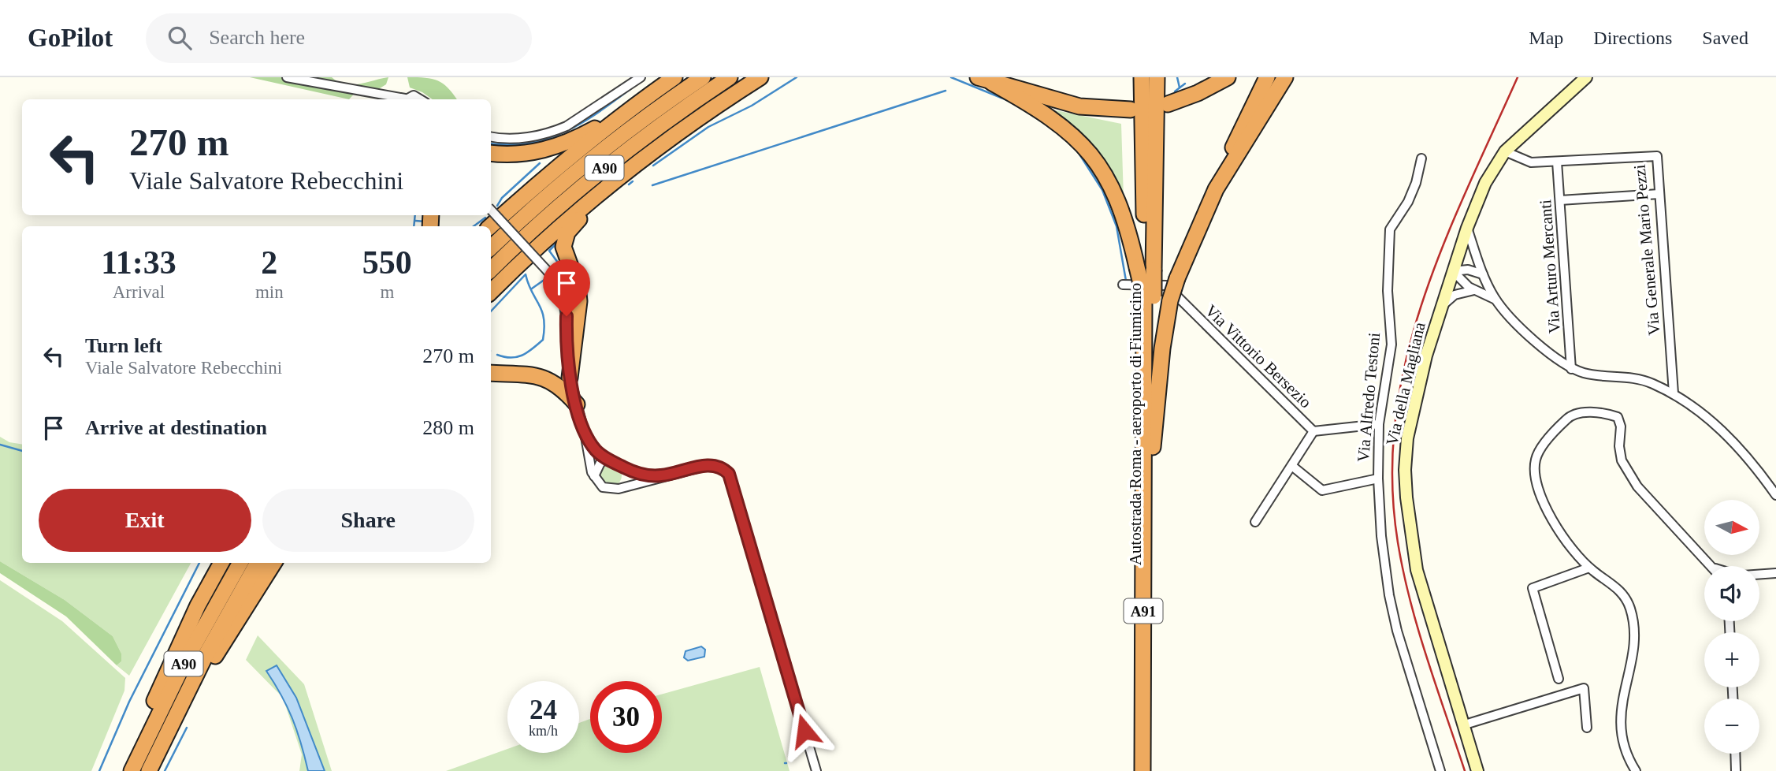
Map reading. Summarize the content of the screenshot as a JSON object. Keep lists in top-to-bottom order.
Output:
{
  "streets": {
    "highway": ["A90", "Autostrada Roma - aeroporto di Fiumicino", "A91"],
    "main road": ["Via della Magliana"],
    "street": [
      "Via Generale Mario Pezzi",
      "Via Arturo Mercanti",
      "Via Vittorio Bersezio",
      "Via Alfredo Testoni"
    ]
  },
  "crossings": [
    ["Via Generale Mario Pezzi", "Via Arturo Mercanti"],
    ["Via Generale Mario Pezzi", "Via della Magliana"],
    ["Via Vittorio Bersezio", "Via Alfredo Testoni"]
  ],
  "north": "right",
  "page": {
    "header": "GoPilot",
    "search": "Search here",
    "nav": ["Map", "Directions", "Saved"],
    "turn": ["270 m", "Viale Salvatore Rebecchini"],
    "eta": [
      "11:33",
      "Arrival",
      "2",
      "min",
      "550",
      "m"
    ],
    "list": [
      {
        "name": "Turn left",
        "note": "Viale Salvatore Rebecchini",
        "value": "270 m"
      },
      {
        "name": "Arrive at destination",
        "value": "280 m"
      }
    ],
    "buttons": ["Exit", "Share"],
    "map_buttons": ["+", "−"],
    "speed": "24 km/h",
    "limit": "30"
  }
}
